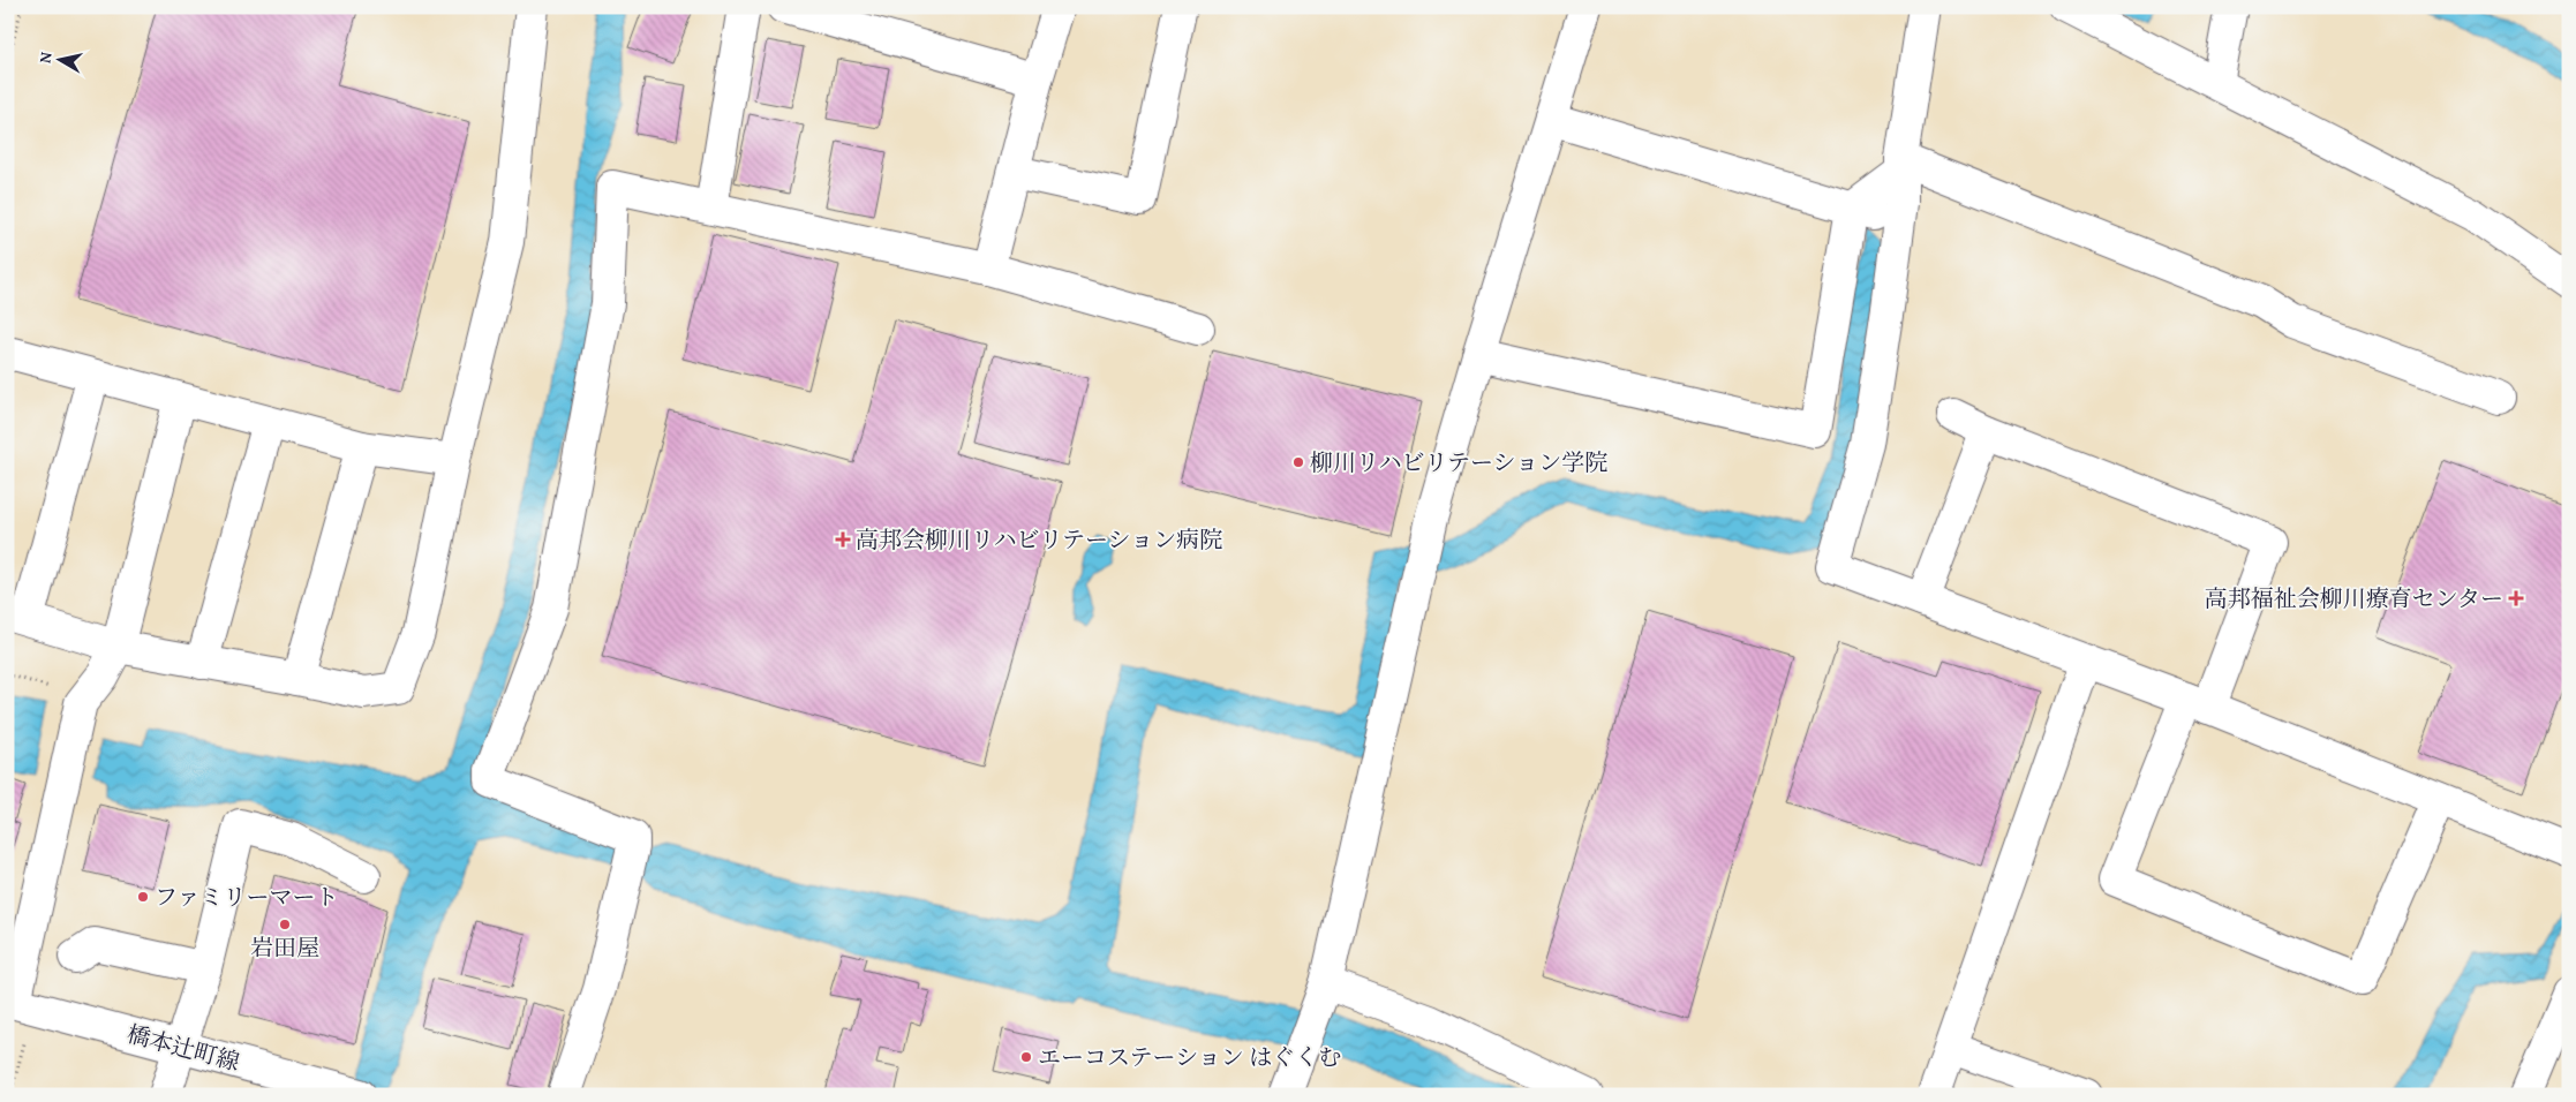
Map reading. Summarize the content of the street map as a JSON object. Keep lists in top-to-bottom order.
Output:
{
  "streets": {
    "street": ["橋本辻町線"]
  },
  "places": {
    "other": [
      "柳川リハビリテーション学院",
      "ファミリーマート",
      "岩田屋",
      "エーコステーション はぐくむ"
    ],
    "health": ["高邦会柳川リハビリテーション病院", "高邦福祉会柳川療育センター"]
  },
  "north": "left"
}
